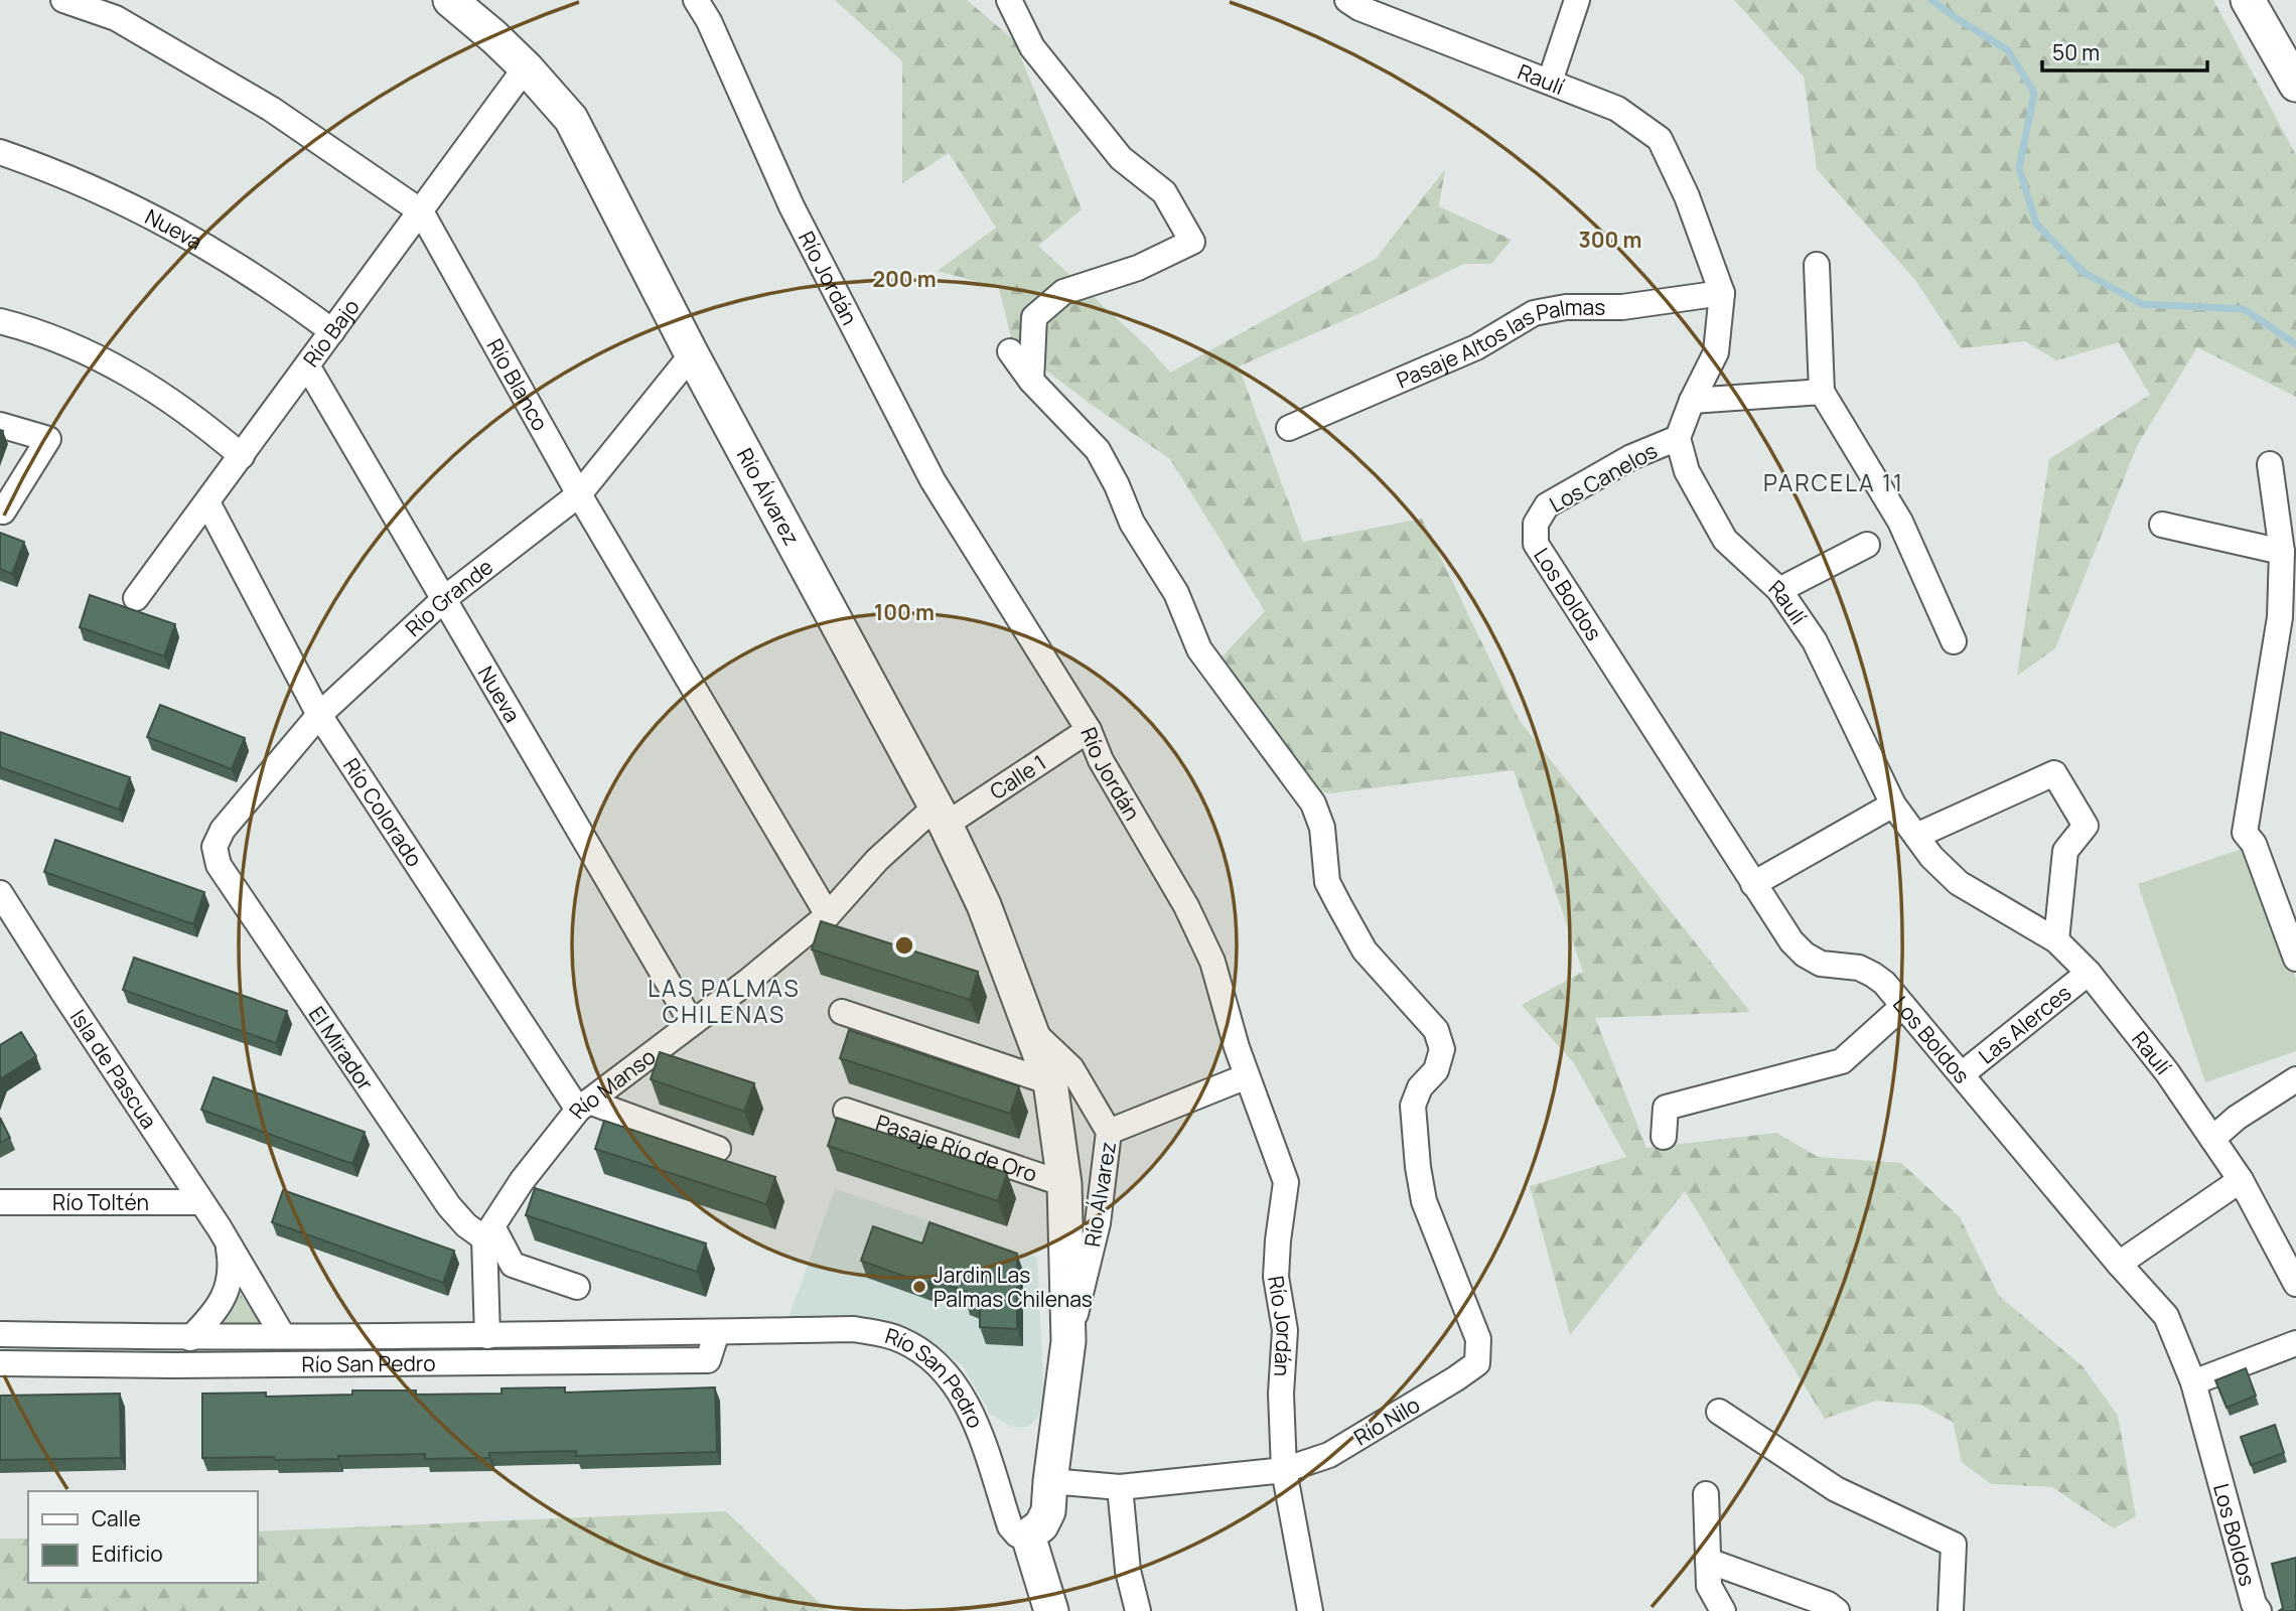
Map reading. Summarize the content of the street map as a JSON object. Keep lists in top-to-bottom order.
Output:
{
  "streets": {
    "street": [
      "Raulí",
      "Nueva",
      "Río Jordán",
      "Río Bajo",
      "Pasaje Altos las Palmas",
      "Río Blanco",
      "Los Canelos",
      "Río Álvarez",
      "Los Boldos",
      "Río Grande",
      "Calle 1",
      "Río Colorado",
      "Las Alerces",
      "El Mirador",
      "Isla de Pascua",
      "Río Manso",
      "Pasaje Río de Oro",
      "Río Toltén",
      "Río San Pedro",
      "Río Nilo"
    ]
  },
  "crossings": [
    ["Raulí", "Pasaje Altos las Palmas"],
    ["Raulí", "Los Canelos"],
    ["Raulí", "Las Alerces"],
    ["Nueva", "Río Bajo"],
    ["Nueva", "Río Grande"],
    ["Nueva", "Río Manso"],
    ["Río Jordán", "Calle 1"],
    ["Río Jordán", "Río Nilo"],
    ["Río Bajo", "Río Blanco"],
    ["Río Bajo", "Río Álvarez"],
    ["Río Bajo", "Río Colorado"],
    ["Río Blanco", "Río Grande"],
    ["Río Blanco", "Río Manso"],
    ["Los Canelos", "Los Boldos"],
    ["Río Álvarez", "Río Grande"],
    ["Río Álvarez", "Calle 1"],
    ["Río Álvarez", "Río Manso"],
    ["Río Álvarez", "Pasaje Río de Oro"],
    ["Río Álvarez", "Río San Pedro"],
    ["Río Álvarez", "Río Nilo"],
    ["Los Boldos", "Las Alerces"],
    ["Río Grande", "Río Colorado"],
    ["Río Grande", "El Mirador"],
    ["Calle 1", "Río Manso"],
    ["Río Colorado", "Río Manso"],
    ["El Mirador", "Río Manso"],
    ["Isla de Pascua", "Río Toltén"],
    ["Isla de Pascua", "Río San Pedro"]
  ],
  "districts": ["PARCELA 11", "LAS PALMAS CHILENAS"],
  "places": ["Jardin Las Palmas Chilenas"],
  "legend": ["Calle", "Edificio"],
  "scale_bar": "50 m",
  "rings": ["300 m", "200 m", "100 m"]
}
